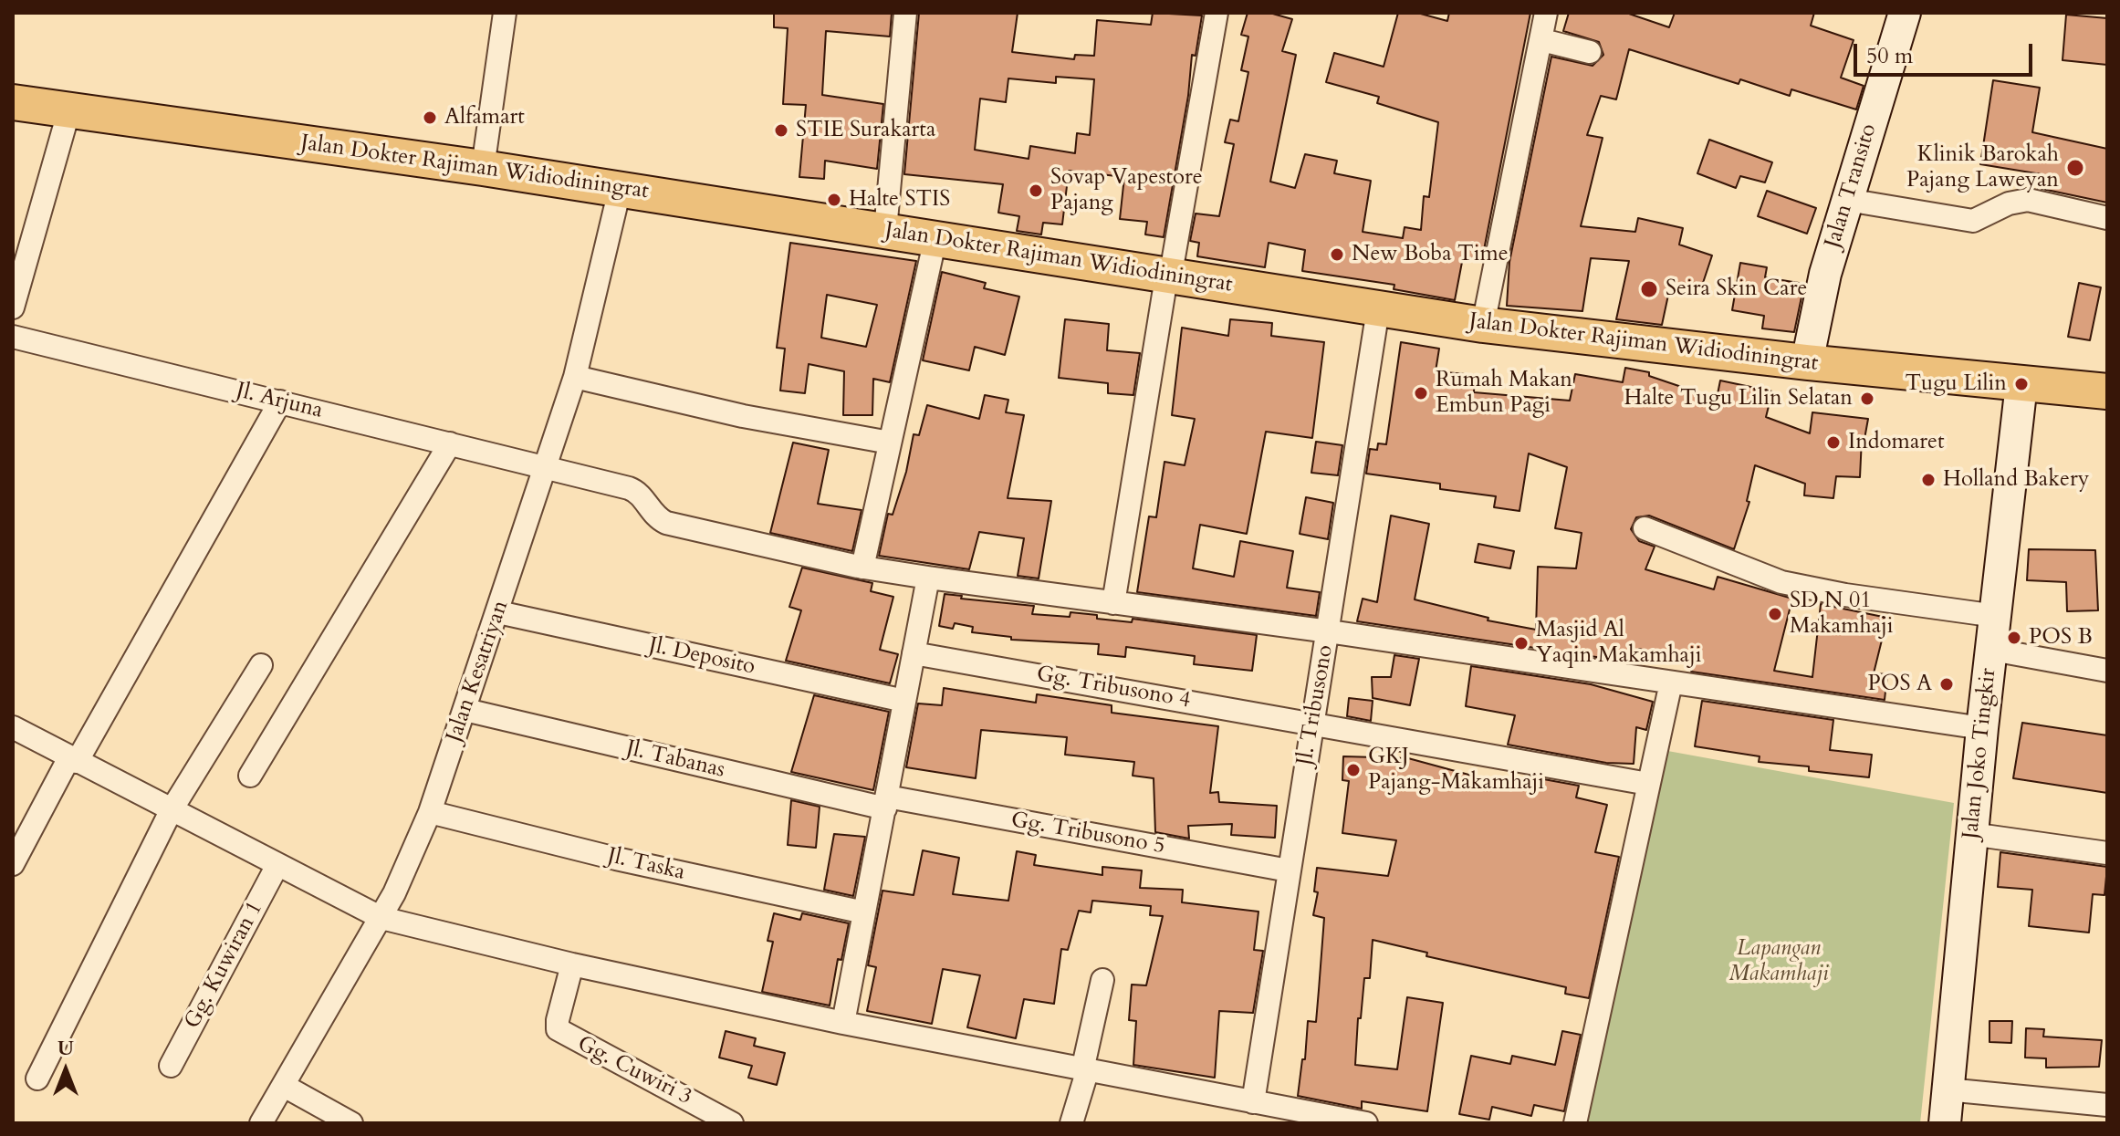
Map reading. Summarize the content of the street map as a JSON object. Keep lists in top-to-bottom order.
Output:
{
  "streets": {
    "main road": ["Jalan Dokter Rajiman Widiodiningrat", "Jalan Transito", "Jalan Joko Tingkir"],
    "street": [
      "Jl. Arjuna",
      "Jl. Deposito",
      "Jalan Kesatriyan",
      "Gg. Tribusono 4",
      "Jl. Tribusono",
      "Jl. Tabanas",
      "Gg. Tribusono 5",
      "Jl. Taska",
      "Gg. Kuwiran 1",
      "Gg. Cuwiri 3"
    ]
  },
  "crossings": [
    ["Jalan Dokter Rajiman Widiodiningrat", "Jalan Transito"],
    ["Jalan Dokter Rajiman Widiodiningrat", "Jalan Kesatriyan"],
    ["Jalan Dokter Rajiman Widiodiningrat", "Jl. Tribusono"],
    ["Jalan Dokter Rajiman Widiodiningrat", "Jalan Joko Tingkir"],
    ["Jl. Arjuna", "Jalan Kesatriyan"],
    ["Jl. Arjuna", "Jl. Tribusono"],
    ["Jl. Arjuna", "Jalan Joko Tingkir"],
    ["Jl. Deposito", "Jalan Kesatriyan"],
    ["Jalan Kesatriyan", "Jl. Tabanas"],
    ["Jalan Kesatriyan", "Jl. Taska"],
    ["Gg. Tribusono 4", "Jl. Tribusono"],
    ["Jl. Tribusono", "Gg. Tribusono 5"],
    ["Jl. Tabanas", "Gg. Tribusono 5"]
  ],
  "parks": ["Lapangan Makamhaji"],
  "places": [
    "Alfamart",
    "STIE Surakarta",
    "Klinik Barokah Pajang Laweyan",
    "Sovap Vapestore Pajang",
    "Halte STIS",
    "New Boba Time",
    "Seira Skin Care",
    "Tugu Lilin",
    "Rumah Makan Embun Pagi",
    "Halte Tugu Lilin Selatan",
    "Indomaret",
    "Holland Bakery",
    "SD N 01 Makamhaji",
    "POS B",
    "Masjid Al Yaqin Makamhaji",
    "POS A",
    "GKJ Pajang-Makamhaji"
  ],
  "scale_bar": "50 m",
  "north": "top"
}
